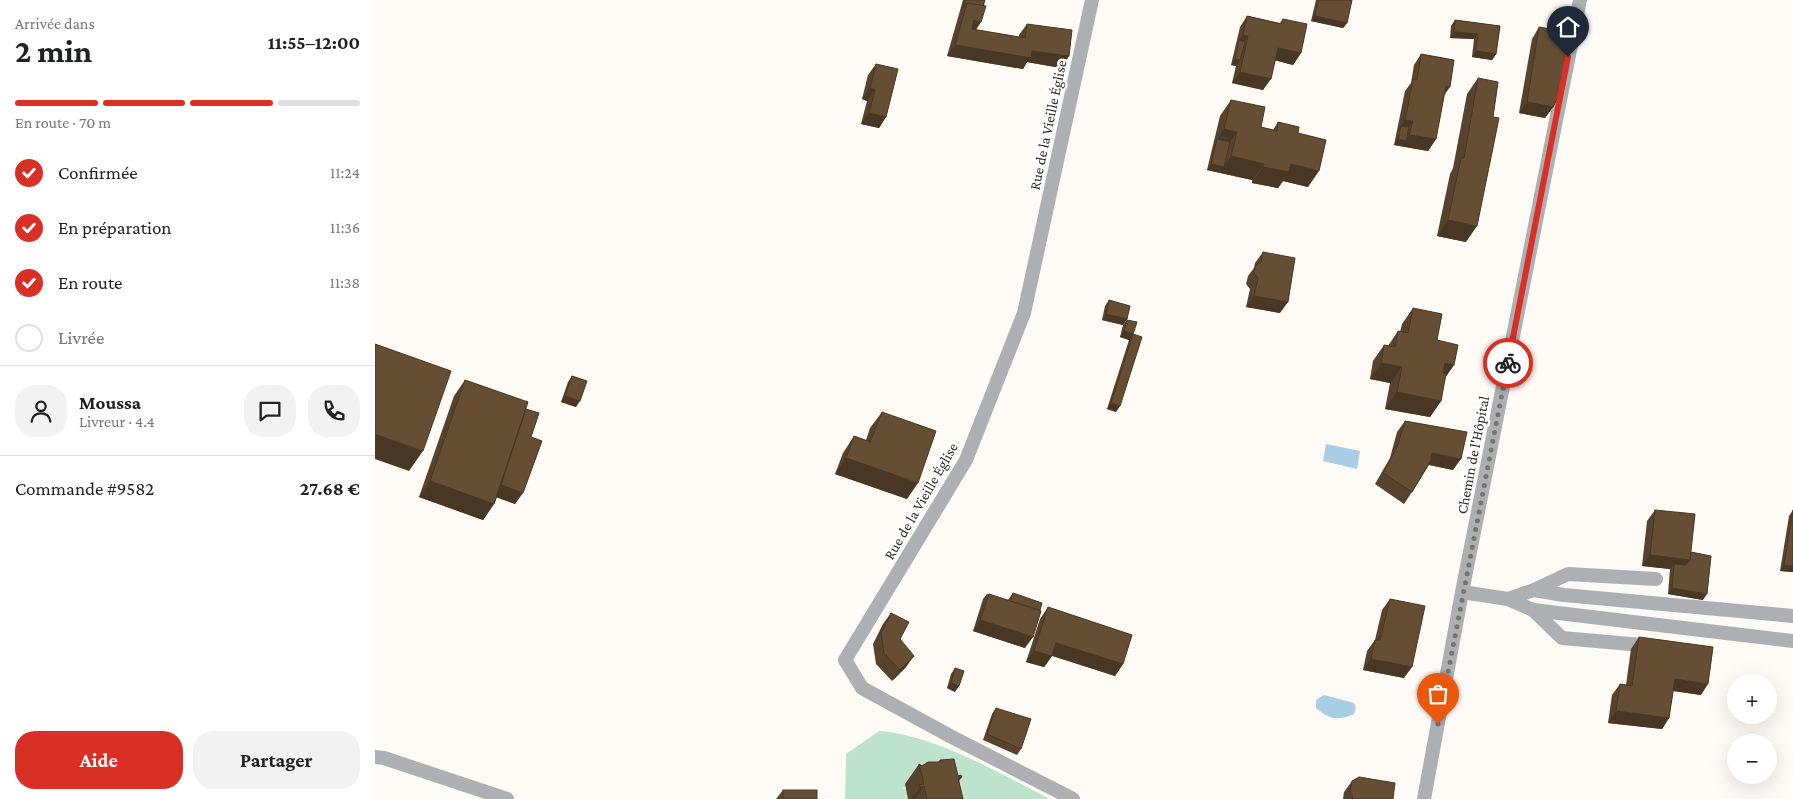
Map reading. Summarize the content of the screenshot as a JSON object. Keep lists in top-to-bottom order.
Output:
{
  "streets": {
    "street": ["Rue de la Vieille Église", "Chemin de l'Hôpital"]
  },
  "page": {
    "heading": ["2 min", "Arrivée dans", "11:55–12:00"],
    "panel": [
      "Moussa",
      "Livreur · 4.4",
      "Commande #9582",
      "27.68 €"
    ],
    "bar": "En route · 70 m",
    "list": [
      ["Confirmée", "11:24"],
      ["En préparation", "11:36"],
      ["En route", "11:38"],
      "Livrée"
    ],
    "map_buttons": ["+", "−"],
    "buttons": ["Aide", "Partager"]
  }
}
